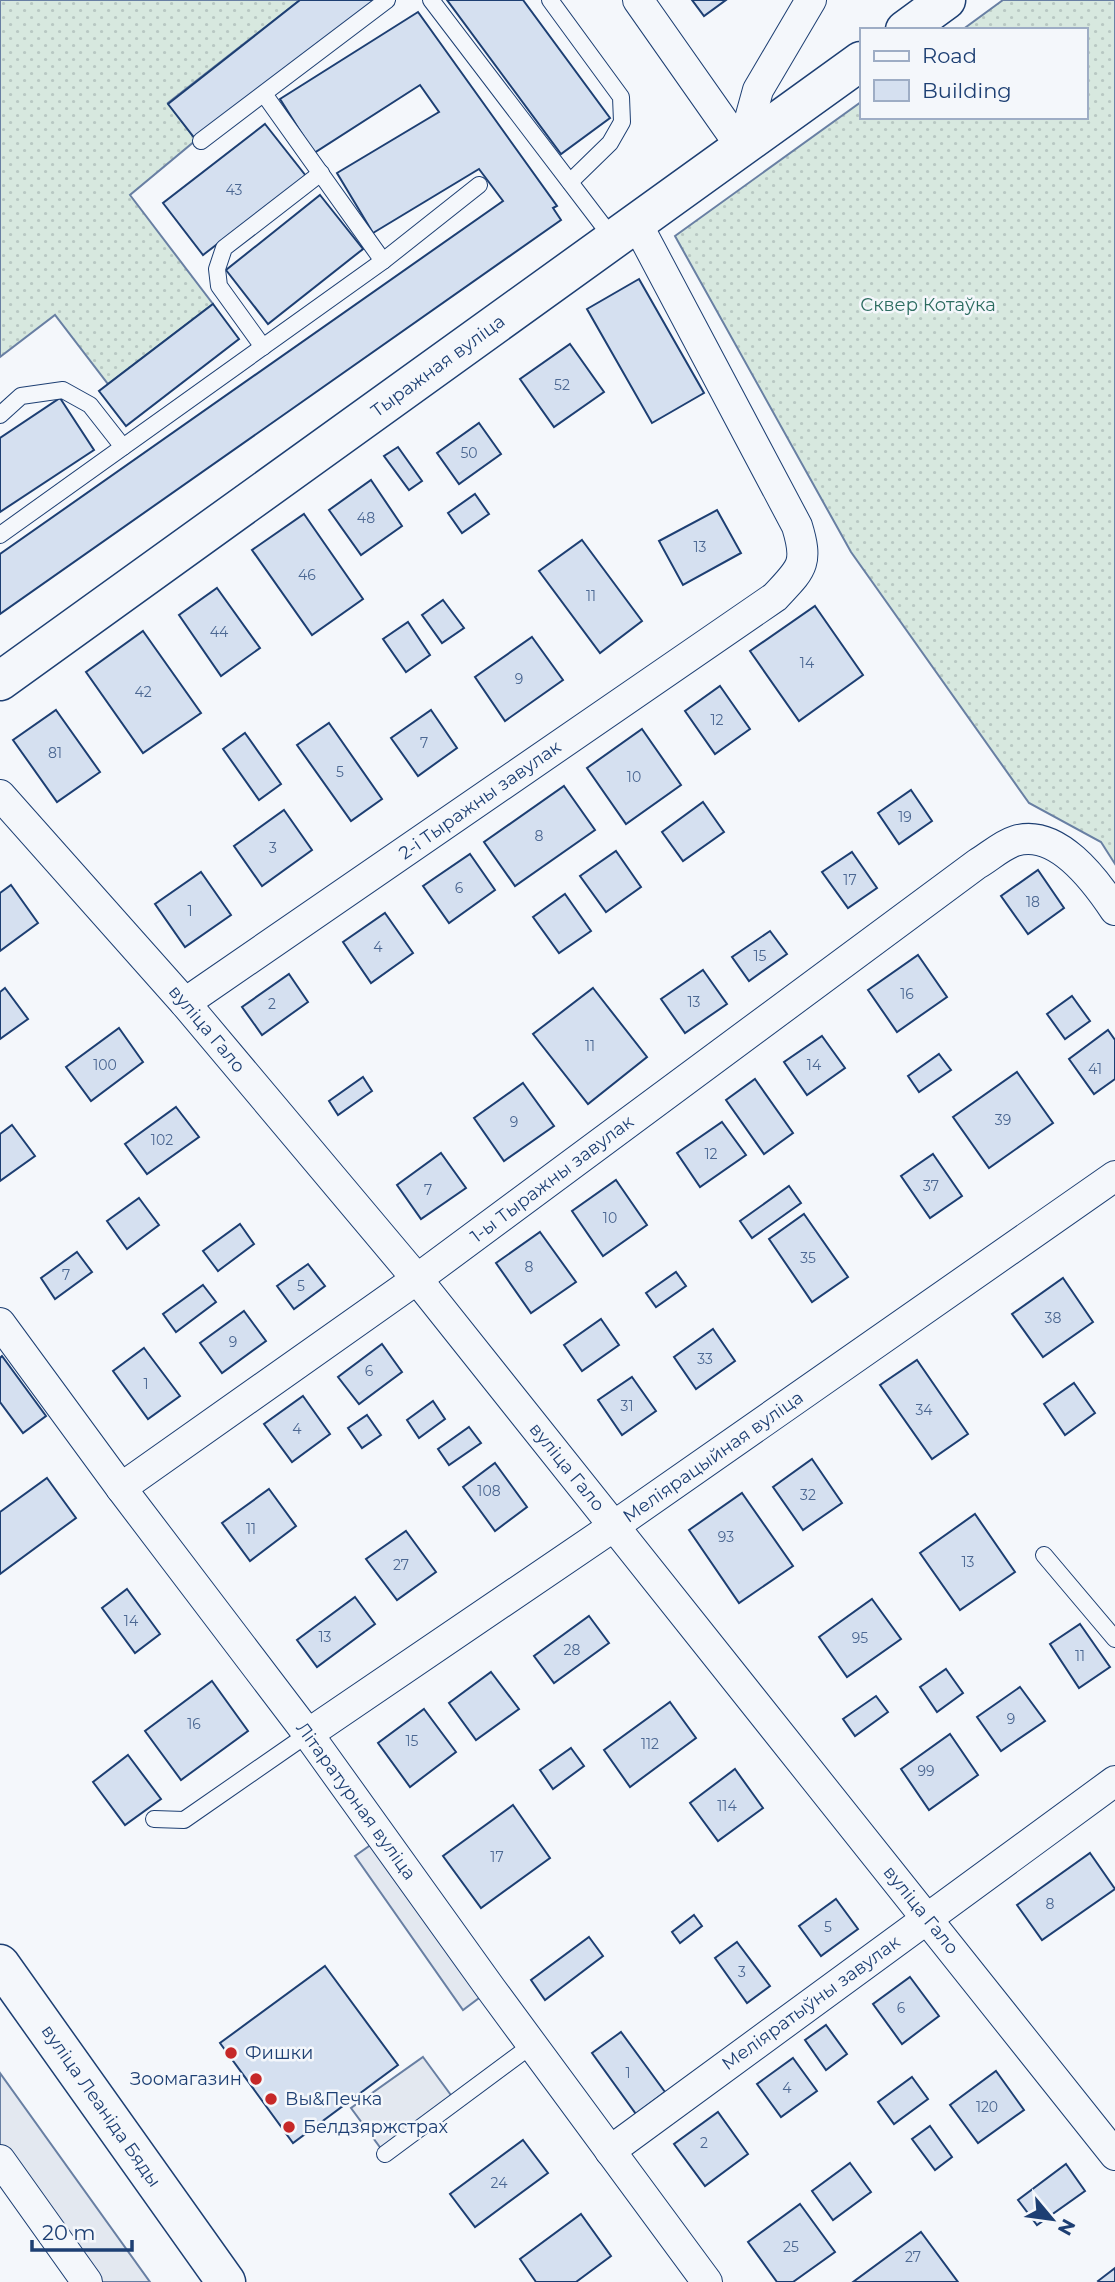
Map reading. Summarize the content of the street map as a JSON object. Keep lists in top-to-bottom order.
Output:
{
  "streets": {
    "street": [
      "Тыражная вуліца",
      "2-і Тыражны завулак",
      "вуліца Гало",
      "1-ы Тыражны завулак",
      "Меліярацыйная вуліца",
      "Літаратурная вуліца",
      "Меліяратыўны завулак",
      "вуліца Леаніда Бяды"
    ]
  },
  "crossings": [
    ["Тыражная вуліца", "2-і Тыражны завулак"],
    ["2-і Тыражны завулак", "вуліца Гало"],
    ["вуліца Гало", "1-ы Тыражны завулак"],
    ["вуліца Гало", "Меліярацыйная вуліца"],
    ["вуліца Гало", "Меліяратыўны завулак"],
    ["1-ы Тыражны завулак", "Літаратурная вуліца"],
    ["Меліярацыйная вуліца", "Літаратурная вуліца"],
    ["Літаратурная вуліца", "Меліяратыўны завулак"]
  ],
  "parks": ["Сквер Котаўка"],
  "places": [
    "Фишки",
    "Зоомагазин",
    "Вы&Печка",
    "Белдзяржстрах"
  ],
  "house_numbers": [
    "43",
    "52",
    "50",
    "48",
    "13",
    "46",
    "11",
    "44",
    "14",
    "9",
    "42",
    "12",
    "7",
    "81",
    "5",
    "10",
    "19",
    "8",
    "3",
    "17",
    "6",
    "18",
    "1",
    "4",
    "15",
    "16",
    "13",
    "2",
    "11",
    "100",
    "14",
    "41",
    "39",
    "9",
    "102",
    "12",
    "37",
    "7",
    "10",
    "35",
    "8",
    "7",
    "5",
    "38",
    "9",
    "33",
    "6",
    "1",
    "31",
    "34",
    "4",
    "108",
    "32",
    "11",
    "93",
    "13",
    "27",
    "14",
    "13",
    "95",
    "28",
    "11",
    "9",
    "16",
    "15",
    "112",
    "99",
    "114",
    "17",
    "8",
    "5",
    "3",
    "6",
    "1",
    "4",
    "120",
    "2",
    "24",
    "25",
    "27"
  ],
  "legend": ["Road", "Building"],
  "scale_bar": "20 m",
  "north": "bottom right"
}
